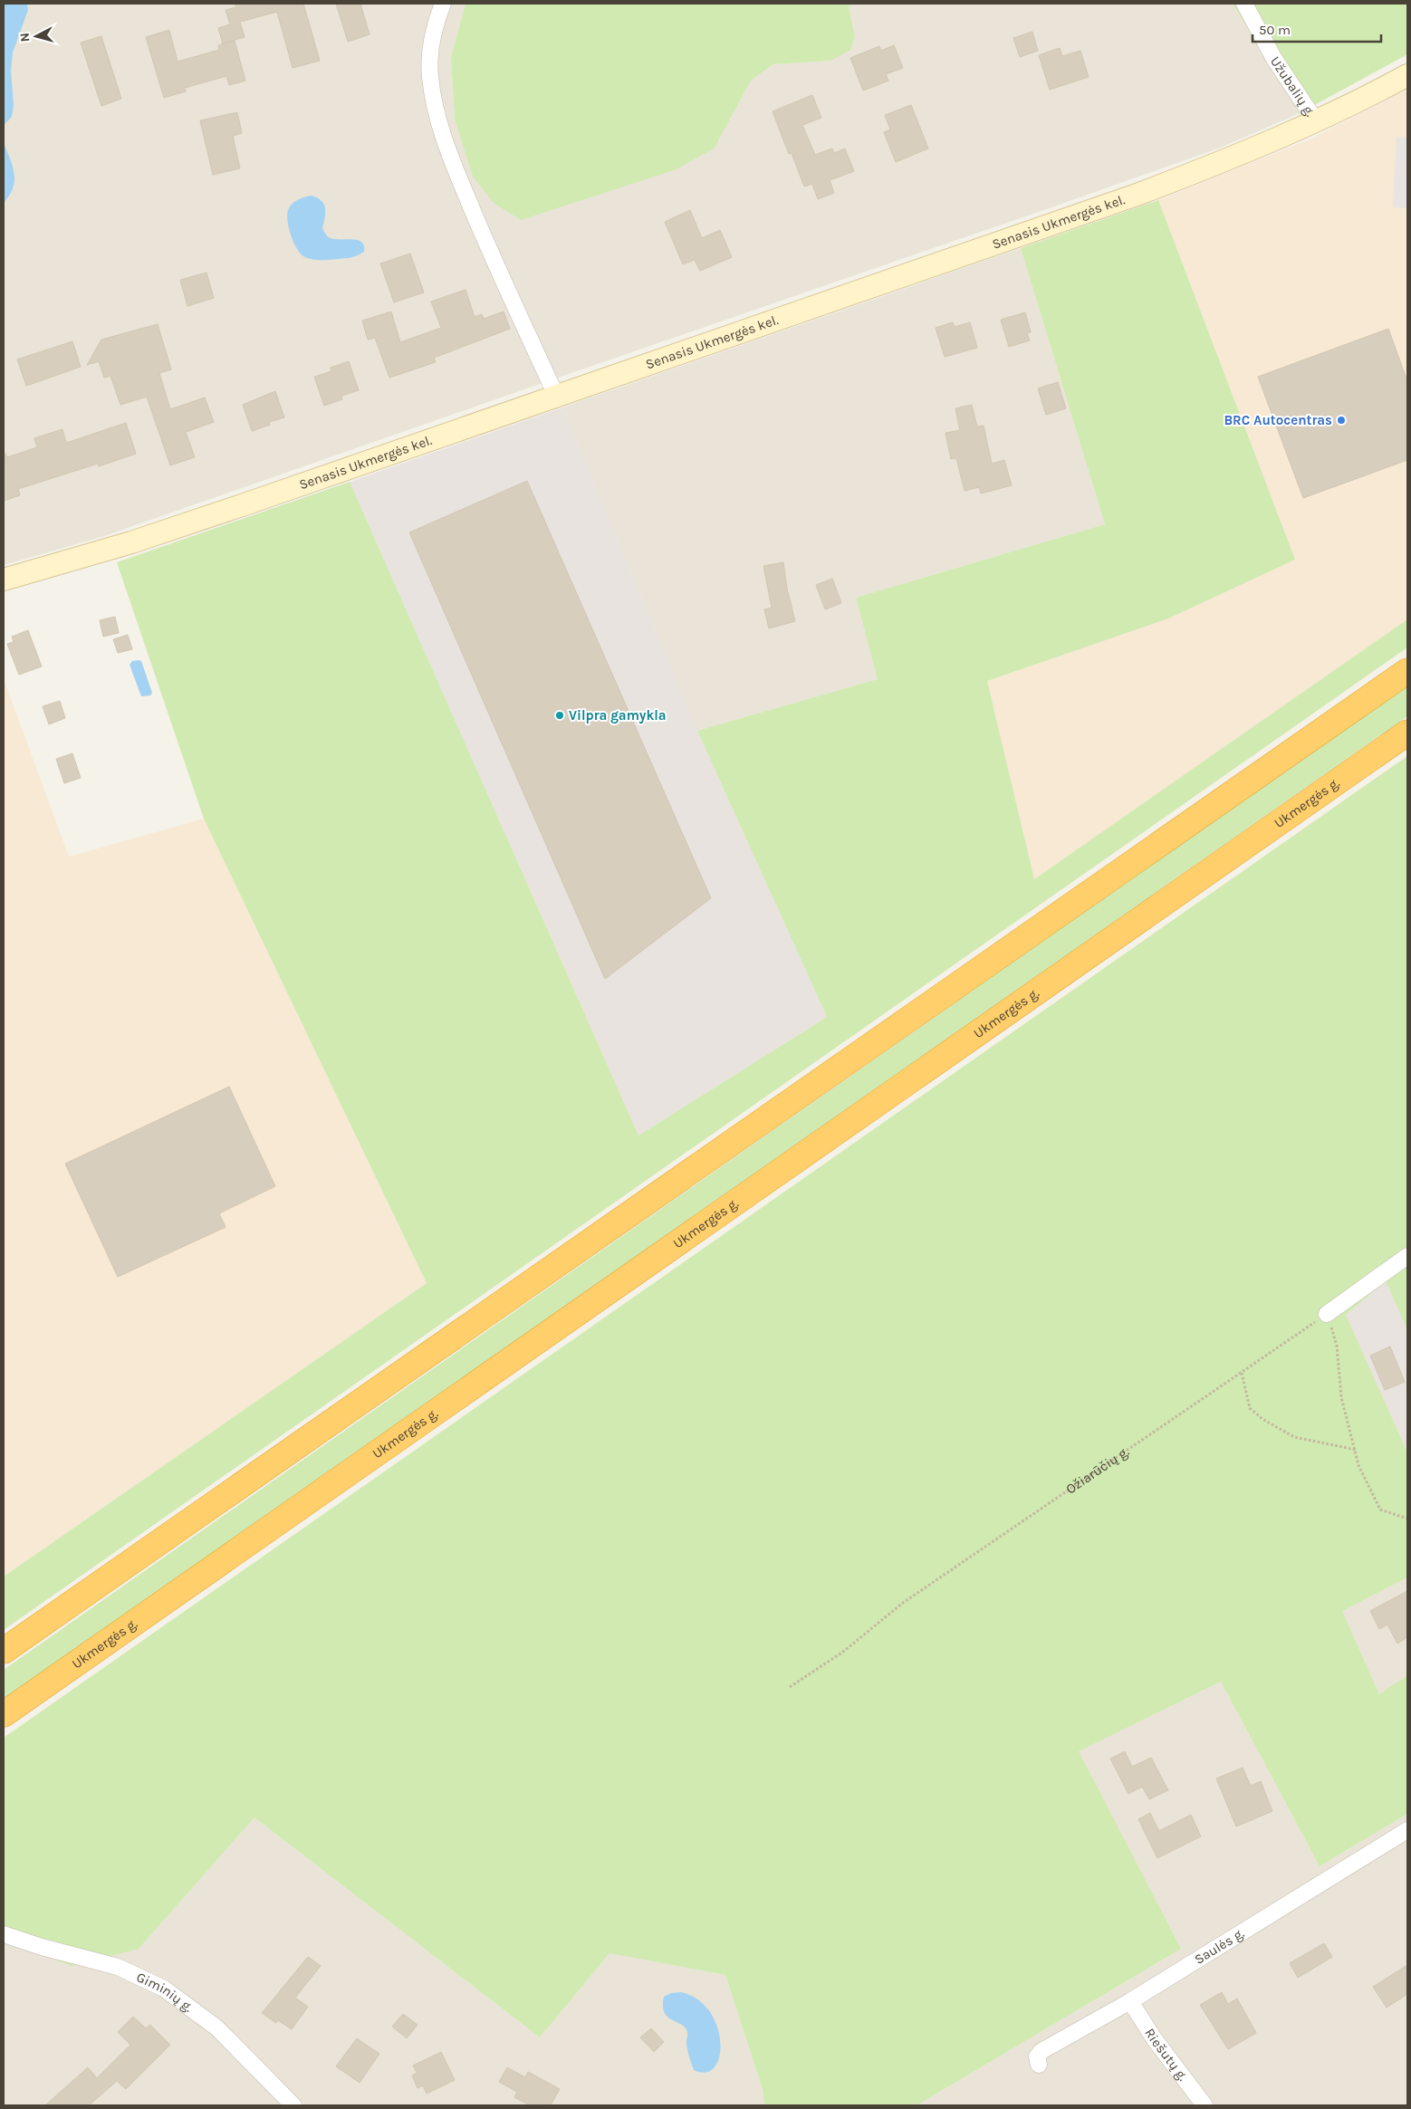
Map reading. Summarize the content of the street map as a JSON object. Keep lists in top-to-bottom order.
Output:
{
  "streets": {
    "highway": ["Ukmergės g."],
    "main road": ["Senasis Ukmergės kel."],
    "street": [
      "Užubalių g.",
      "Saulės g.",
      "Giminių g.",
      "Riešutų g."
    ],
    "path": ["Ožiarūčių g."]
  },
  "crossings": [
    ["Užubalių g.", "Senasis Ukmergės kel."],
    ["Saulės g.", "Riešutų g."]
  ],
  "places": ["BRC Autocentras", "Vilpra gamykla"],
  "scale_bar": "50 m",
  "north": "left"
}
